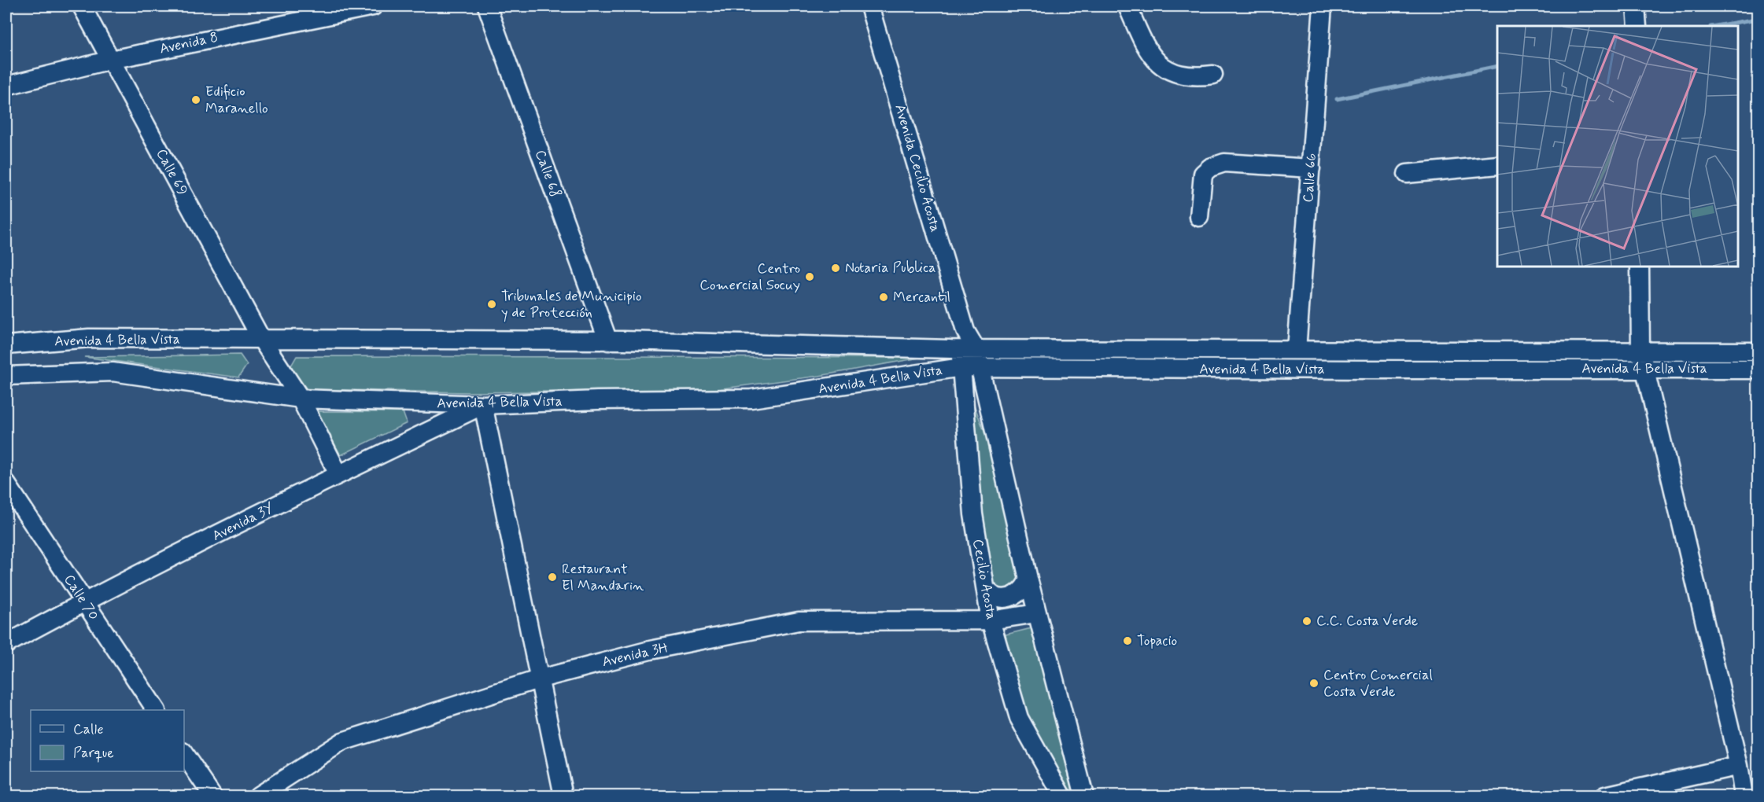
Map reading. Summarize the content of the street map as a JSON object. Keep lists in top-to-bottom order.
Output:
{
  "streets": {
    "street": [
      "Avenida 8",
      "Avenida Cecilio Acosta",
      "Calle 69",
      "Calle 68",
      "Calle 66",
      "Avenida 4 Bella Vista",
      "Avenida 3Y",
      "Cecilio Acosta",
      "Calle 70",
      "Avenida 3H"
    ]
  },
  "crossings": [
    ["Avenida 8", "Calle 69"],
    ["Avenida Cecilio Acosta", "Avenida 4 Bella Vista"],
    ["Avenida Cecilio Acosta", "Cecilio Acosta"],
    ["Calle 69", "Avenida 4 Bella Vista"],
    ["Calle 69", "Avenida 3Y"],
    ["Calle 68", "Avenida 4 Bella Vista"],
    ["Calle 66", "Avenida 4 Bella Vista"],
    ["Avenida 4 Bella Vista", "Avenida 3Y"],
    ["Avenida 4 Bella Vista", "Cecilio Acosta"],
    ["Avenida 3Y", "Calle 70"],
    ["Cecilio Acosta", "Avenida 3H"]
  ],
  "places": [
    "Edificio Maranello",
    "Notaria Publica",
    "Centro Comercial Socuy",
    "Mercantil",
    "Tribunales de Municipio y de Protección",
    "Restaurant El Mandarin",
    "C.C. Costa Verde",
    "Topacio",
    "Centro Comercial Costa Verde"
  ],
  "legend": ["Calle", "Parque"]
}
